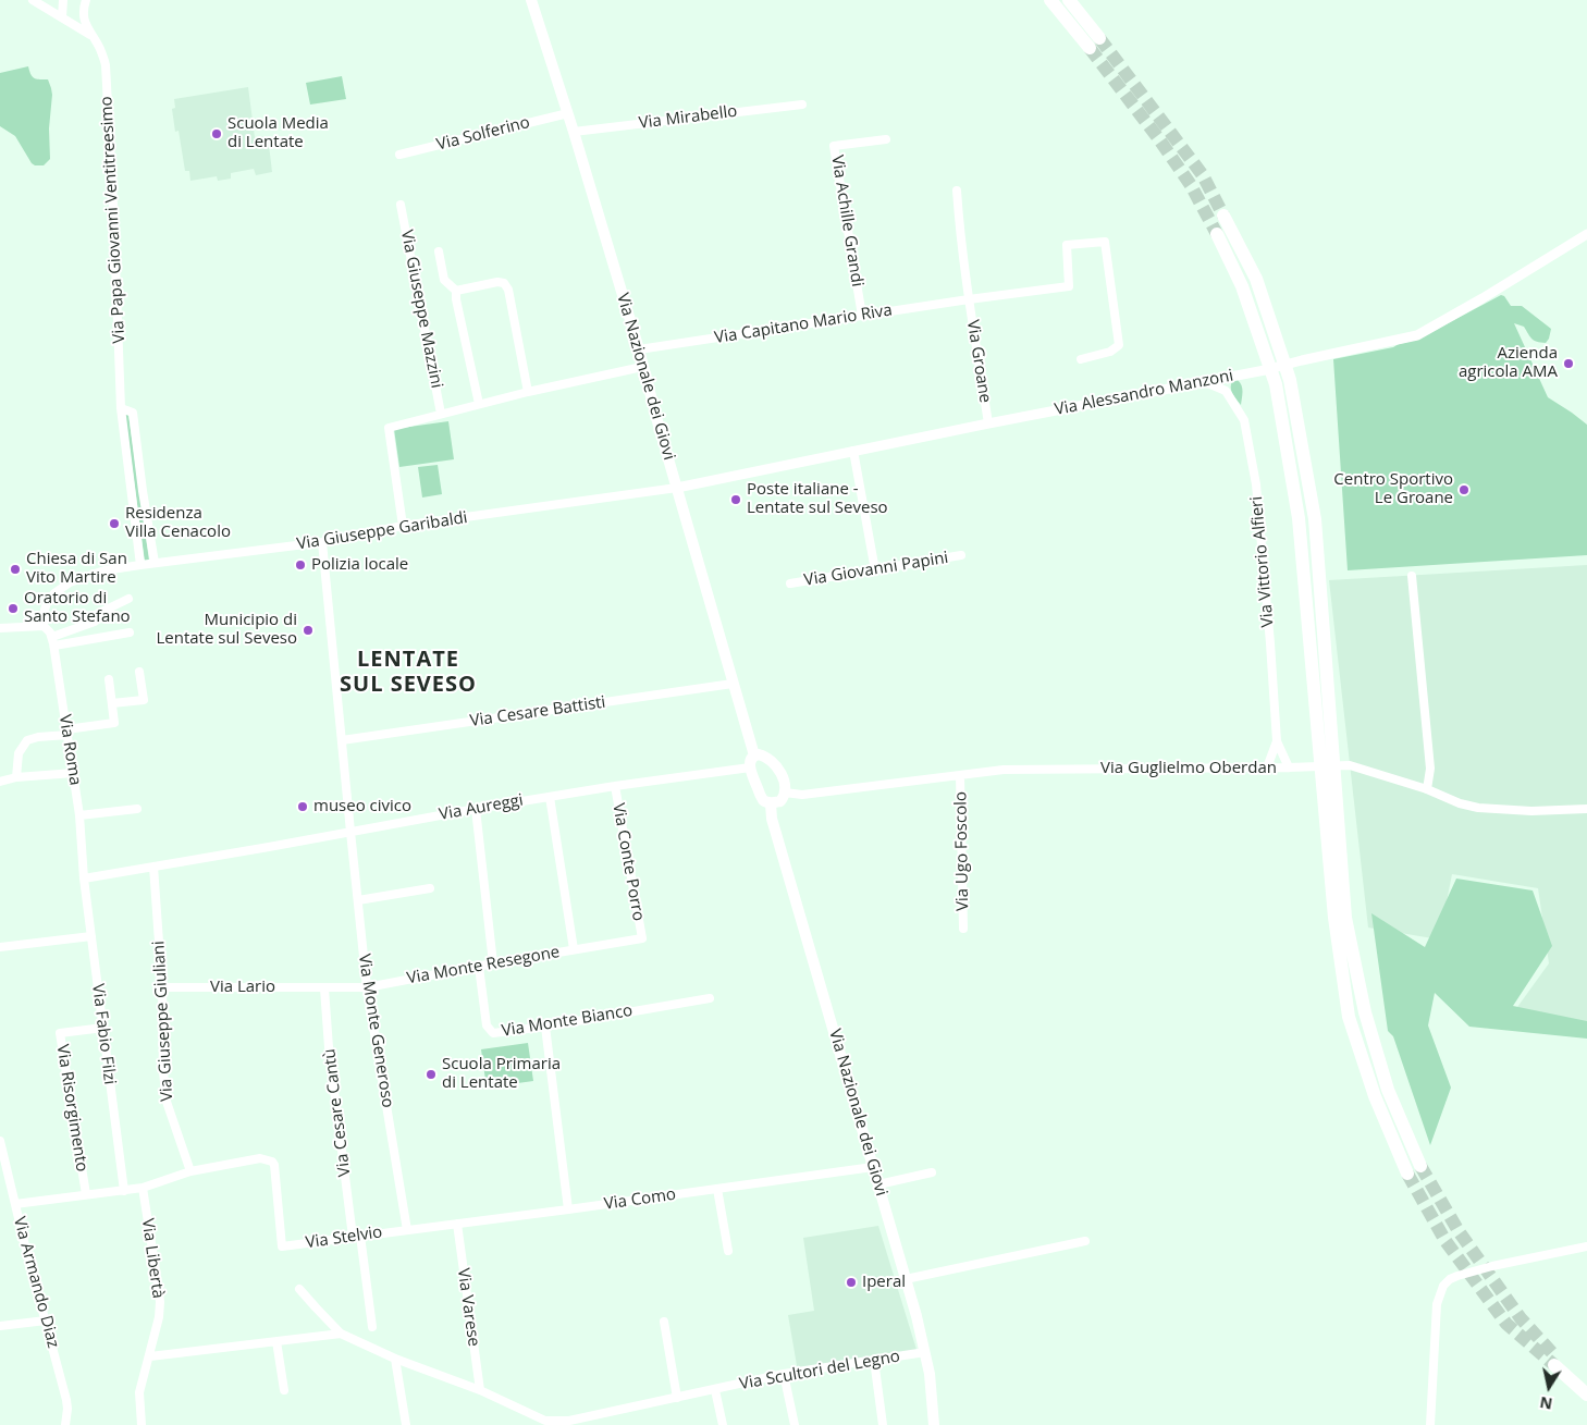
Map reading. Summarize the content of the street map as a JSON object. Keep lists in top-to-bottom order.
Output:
{
  "streets": {
    "main road": ["Via Nazionale dei Giovi"],
    "street": [
      "Via Mirabello",
      "Via Solferino",
      "Via Papa Giovanni Ventitreesimo",
      "Via Achille Grandi",
      "Via Giuseppe Mazzini",
      "Via Capitano Mario Riva",
      "Via Groane",
      "Via Alessandro Manzoni",
      "Via Giuseppe Garibaldi",
      "Via Vittorio Alfieri",
      "Via Giovanni Papini",
      "Via Cesare Battisti",
      "Via Roma",
      "Via Guglielmo Oberdan",
      "Via Aureggi",
      "Via Ugo Foscolo",
      "Via Conte Porro",
      "Via Monte Resegone",
      "Via Lario",
      "Via Giuseppe Giuliani",
      "Via Monte Bianco",
      "Via Monte Generoso",
      "Via Fabio Filzi",
      "Via Risorgimento",
      "Via Cesare Cantù",
      "Via Como",
      "Via Stelvio",
      "Via Libertà",
      "Via Armando Diaz",
      "Via Varese",
      "Via Scultori del Legno"
    ]
  },
  "crossings": [
    ["Via Mirabello", "Via Nazionale dei Giovi"],
    ["Via Solferino", "Via Nazionale dei Giovi"],
    ["Via Papa Giovanni Ventitreesimo", "Via Giuseppe Garibaldi"],
    ["Via Achille Grandi", "Via Capitano Mario Riva"],
    ["Via Capitano Mario Riva", "Via Groane"],
    ["Via Capitano Mario Riva", "Via Nazionale dei Giovi"],
    ["Via Groane", "Via Alessandro Manzoni"],
    ["Via Nazionale dei Giovi", "Via Alessandro Manzoni"],
    ["Via Nazionale dei Giovi", "Via Giuseppe Garibaldi"],
    ["Via Nazionale dei Giovi", "Via Cesare Battisti"],
    ["Via Nazionale dei Giovi", "Via Aureggi"],
    ["Via Nazionale dei Giovi", "Via Como"],
    ["Via Nazionale dei Giovi", "Via Scultori del Legno"],
    ["Via Alessandro Manzoni", "Via Giuseppe Garibaldi"],
    ["Via Alessandro Manzoni", "Via Vittorio Alfieri"],
    ["Via Giuseppe Garibaldi", "Via Monte Generoso"],
    ["Via Vittorio Alfieri", "Via Guglielmo Oberdan"],
    ["Via Cesare Battisti", "Via Monte Generoso"],
    ["Via Roma", "Via Aureggi"],
    ["Via Roma", "Via Fabio Filzi"],
    ["Via Guglielmo Oberdan", "Via Ugo Foscolo"],
    ["Via Aureggi", "Via Conte Porro"],
    ["Via Aureggi", "Via Giuseppe Giuliani"],
    ["Via Aureggi", "Via Monte Generoso"],
    ["Via Aureggi", "Via Fabio Filzi"],
    ["Via Conte Porro", "Via Monte Resegone"],
    ["Via Monte Resegone", "Via Lario"],
    ["Via Monte Resegone", "Via Monte Bianco"],
    ["Via Monte Resegone", "Via Monte Generoso"],
    ["Via Monte Resegone", "Via Cesare Cantù"],
    ["Via Lario", "Via Giuseppe Giuliani"],
    ["Via Lario", "Via Cesare Cantù"],
    ["Via Giuseppe Giuliani", "Via Stelvio"],
    ["Via Monte Generoso", "Via Como"],
    ["Via Monte Generoso", "Via Stelvio"],
    ["Via Fabio Filzi", "Via Risorgimento"],
    ["Via Cesare Cantù", "Via Stelvio"],
    ["Via Como", "Via Stelvio"],
    ["Via Como", "Via Varese"],
    ["Via Varese", "Via Scultori del Legno"]
  ],
  "districts": ["LENTATE SUL SEVESO"],
  "places": [
    "Scuola Media di Lentate",
    "Azienda agricola AMA",
    "Centro Sportivo Le Groane",
    "Poste italiane - Lentate sul Seveso",
    "Residenza Villa Cenacolo",
    "Polizia locale",
    "Chiesa di San Vito Martire",
    "Oratorio di Santo Stefano",
    "Municipio di Lentate sul Seveso",
    "museo civico",
    "Scuola Primaria di Lentate",
    "Iperal"
  ],
  "north": "bottom"
}
